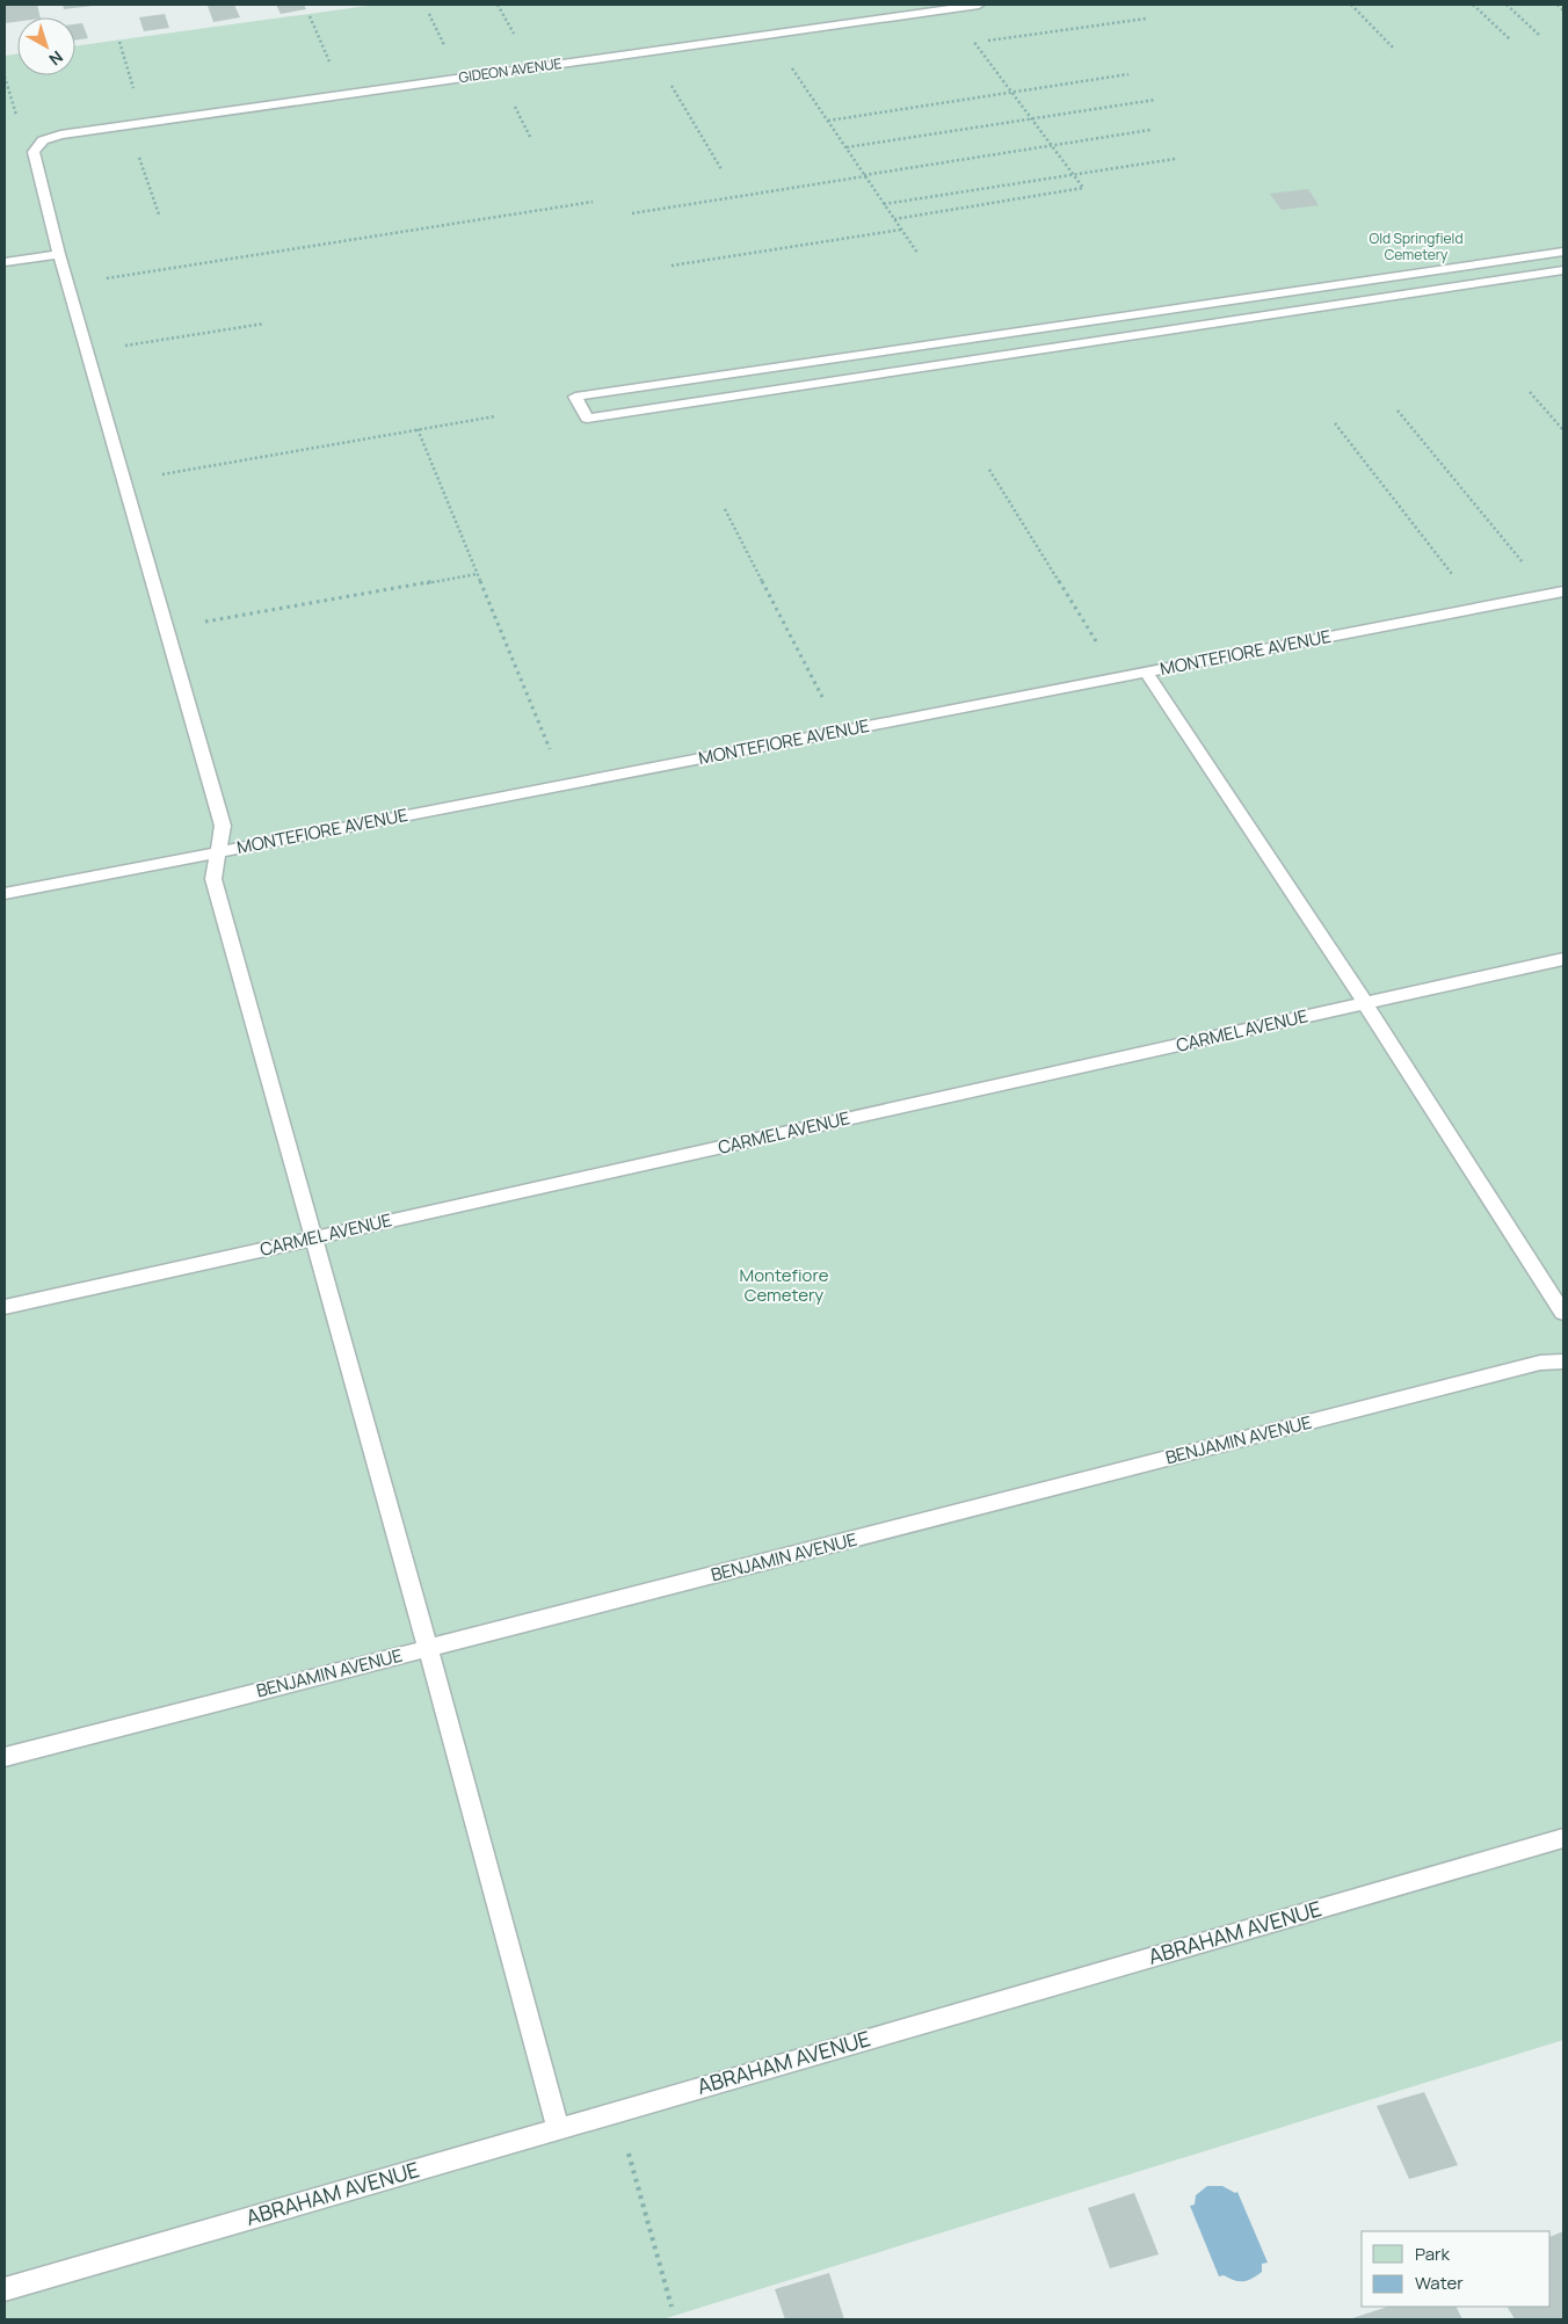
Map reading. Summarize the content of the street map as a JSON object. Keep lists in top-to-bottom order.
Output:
{
  "streets": {
    "lane": [
      "GIDEON AVENUE",
      "MONTEFIORE AVENUE",
      "CARMEL AVENUE",
      "BENJAMIN AVENUE",
      "ABRAHAM AVENUE"
    ]
  },
  "parks": ["Old Springfield Cemetery", "Montefiore Cemetery"],
  "legend": ["Park", "Water"],
  "north": "bottom right"
}
